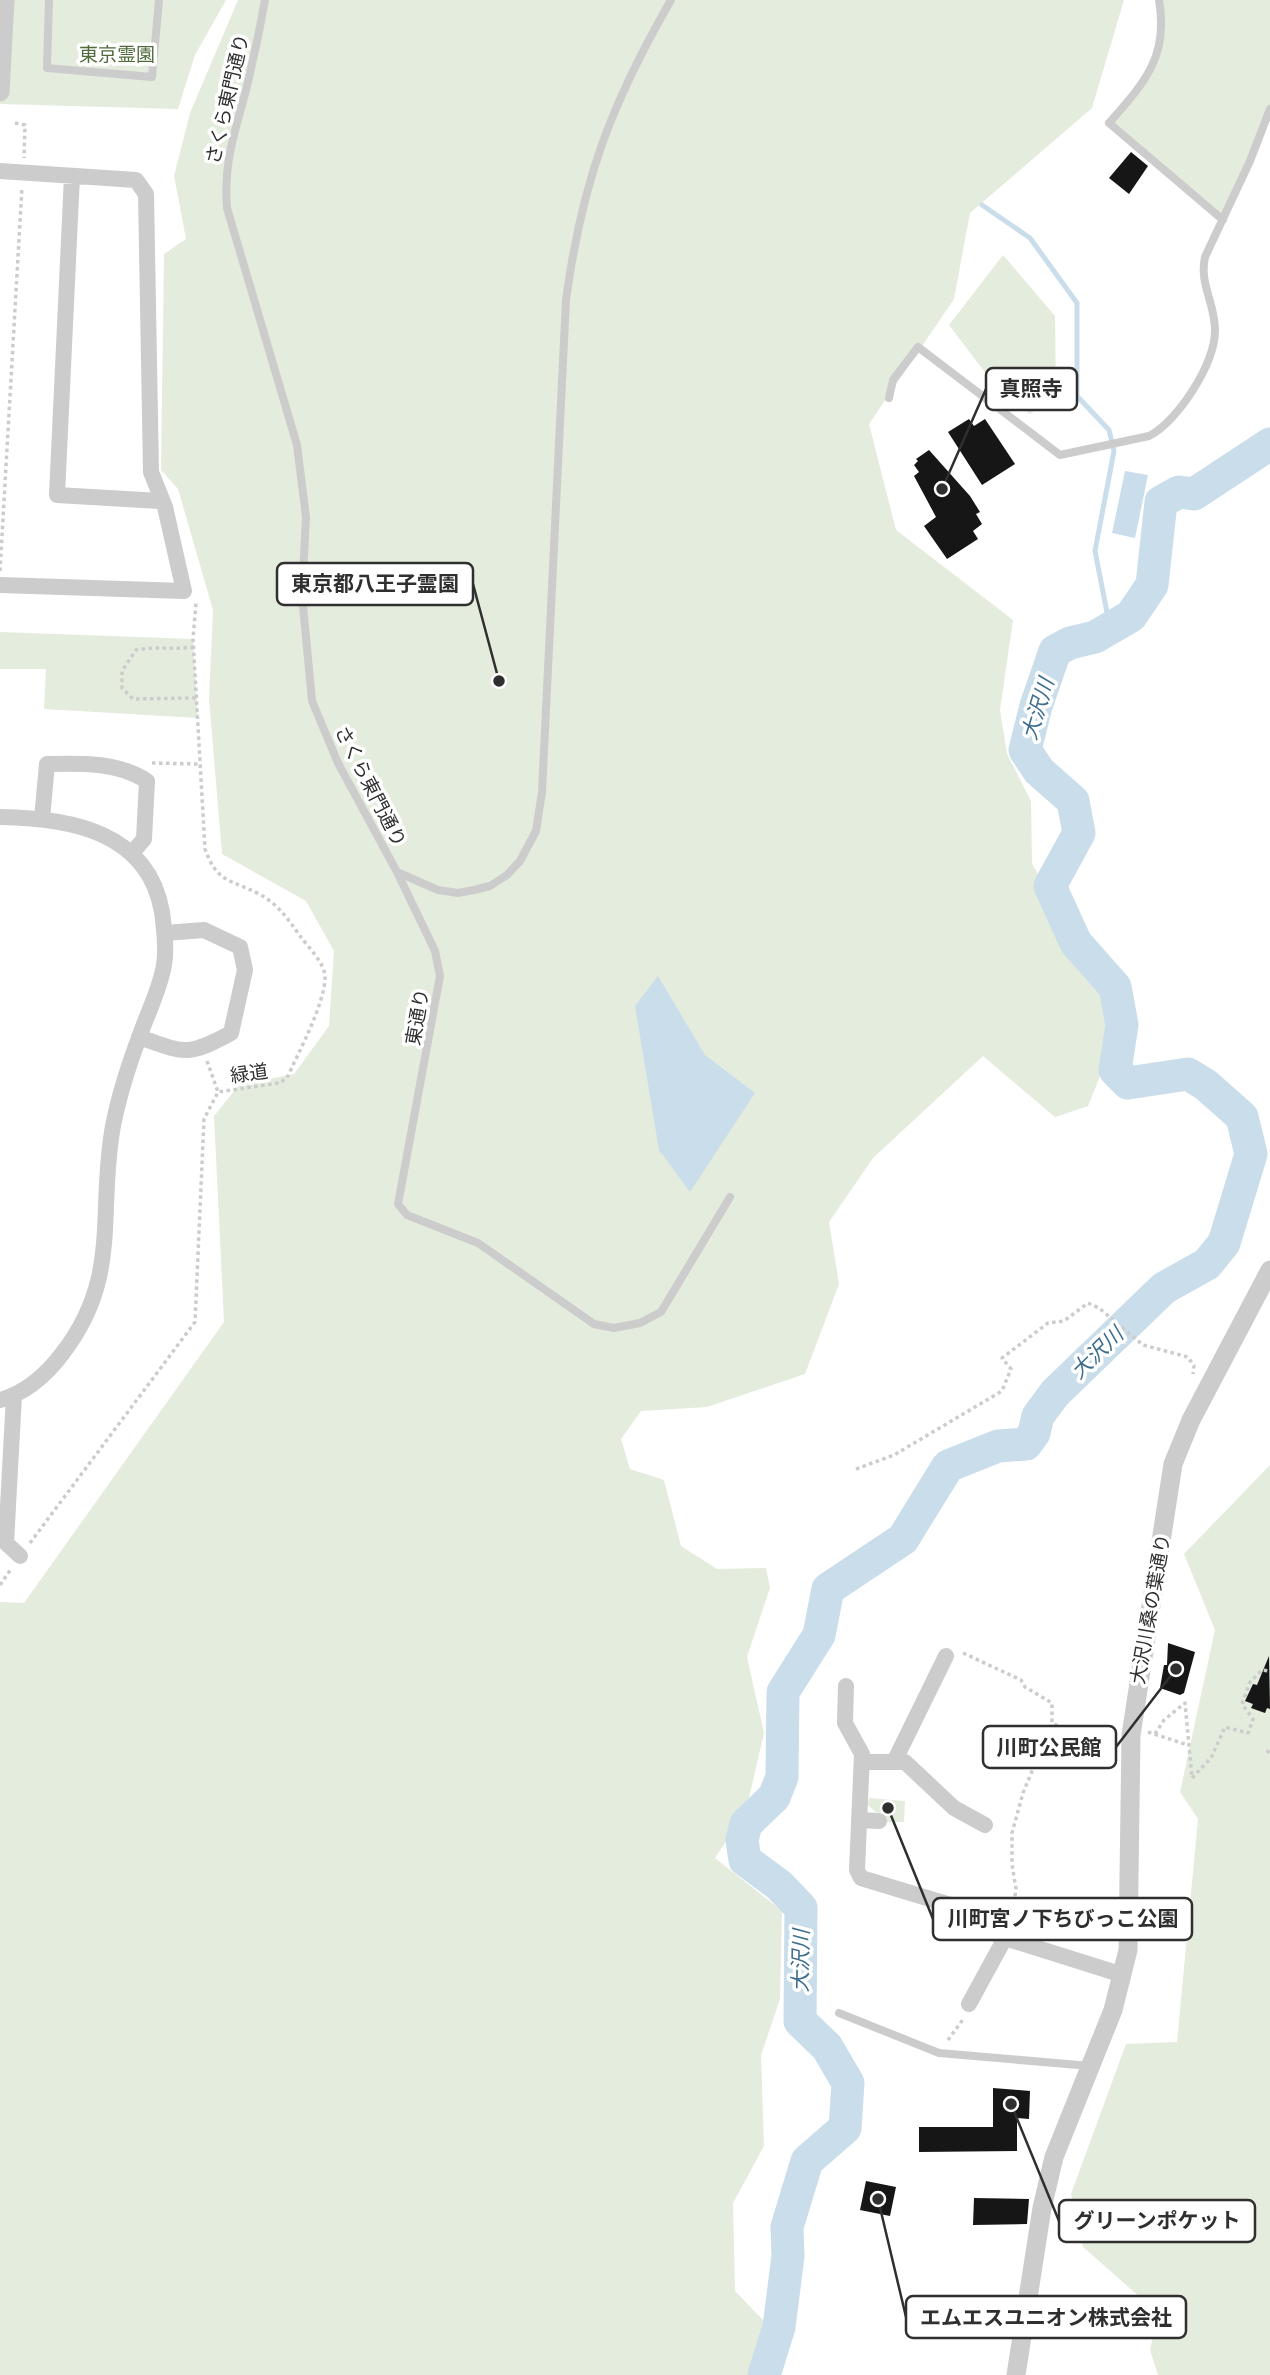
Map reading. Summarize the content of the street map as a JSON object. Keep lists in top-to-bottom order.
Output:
{
  "streets": {
    "street": ["大沢川桑の葉通り"],
    "lane": ["さくら東門通り", "東通り"],
    "path": ["緑道"]
  },
  "crossings": [
    ["さくら東門通り", "東通り"]
  ],
  "water": ["大沢川"],
  "parks": ["東京霊園"],
  "places": [
    "真照寺",
    "東京都八王子霊園",
    "川町公民館",
    "川町宮ノ下ちびっこ公園",
    "グリーンポケット",
    "エムエスユニオン株式会社"
  ]
}
